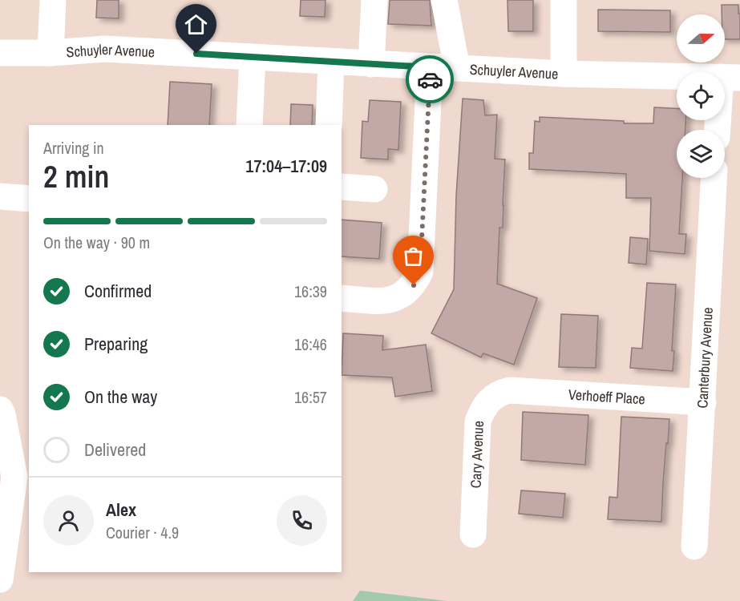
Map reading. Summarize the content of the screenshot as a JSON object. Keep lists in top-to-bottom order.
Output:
{
  "streets": {
    "street": [
      "Schuyler Avenue",
      "Canterbury Avenue",
      "Verhoeff Place",
      "Cary Avenue"
    ]
  },
  "crossings": [
    ["Canterbury Avenue", "Verhoeff Place"],
    ["Verhoeff Place", "Cary Avenue"]
  ],
  "north": "right",
  "page": {
    "heading": ["2 min", "Arriving in", "17:04–17:09"],
    "panel": ["Alex", "Courier · 4.9"],
    "bar": "On the way · 90 m",
    "list": [
      ["Confirmed", "16:39"],
      ["Preparing", "16:46"],
      ["On the way", "16:57"],
      "Delivered"
    ]
  }
}
